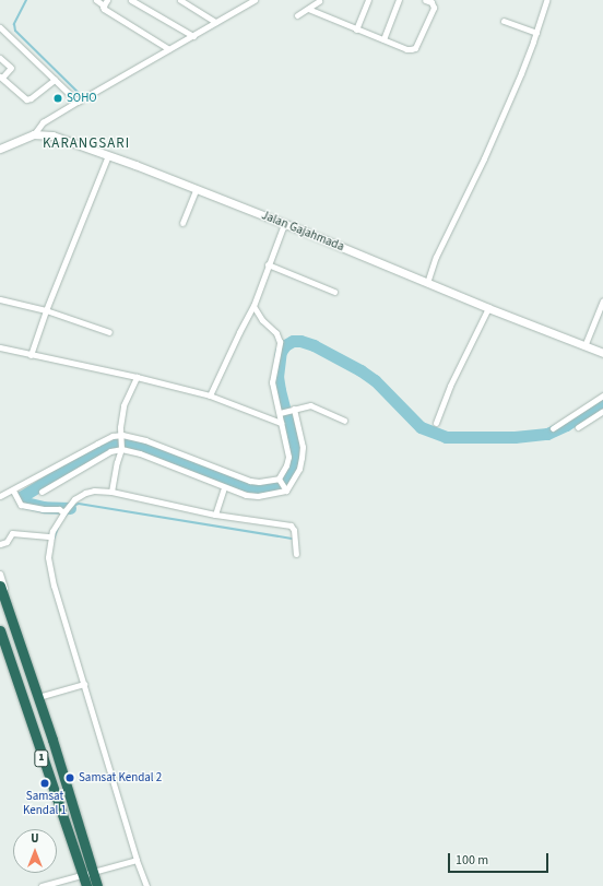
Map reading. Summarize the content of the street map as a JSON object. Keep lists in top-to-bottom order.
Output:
{
  "streets": {
    "highway": ["1"],
    "street": ["Jalan Gajahmada"]
  },
  "districts": ["KARANGSARI"],
  "places": ["SOHO", "Samsat Kendal 2", "Samsat Kendal 1"],
  "scale_bar": "100 m",
  "north": "top"
}
